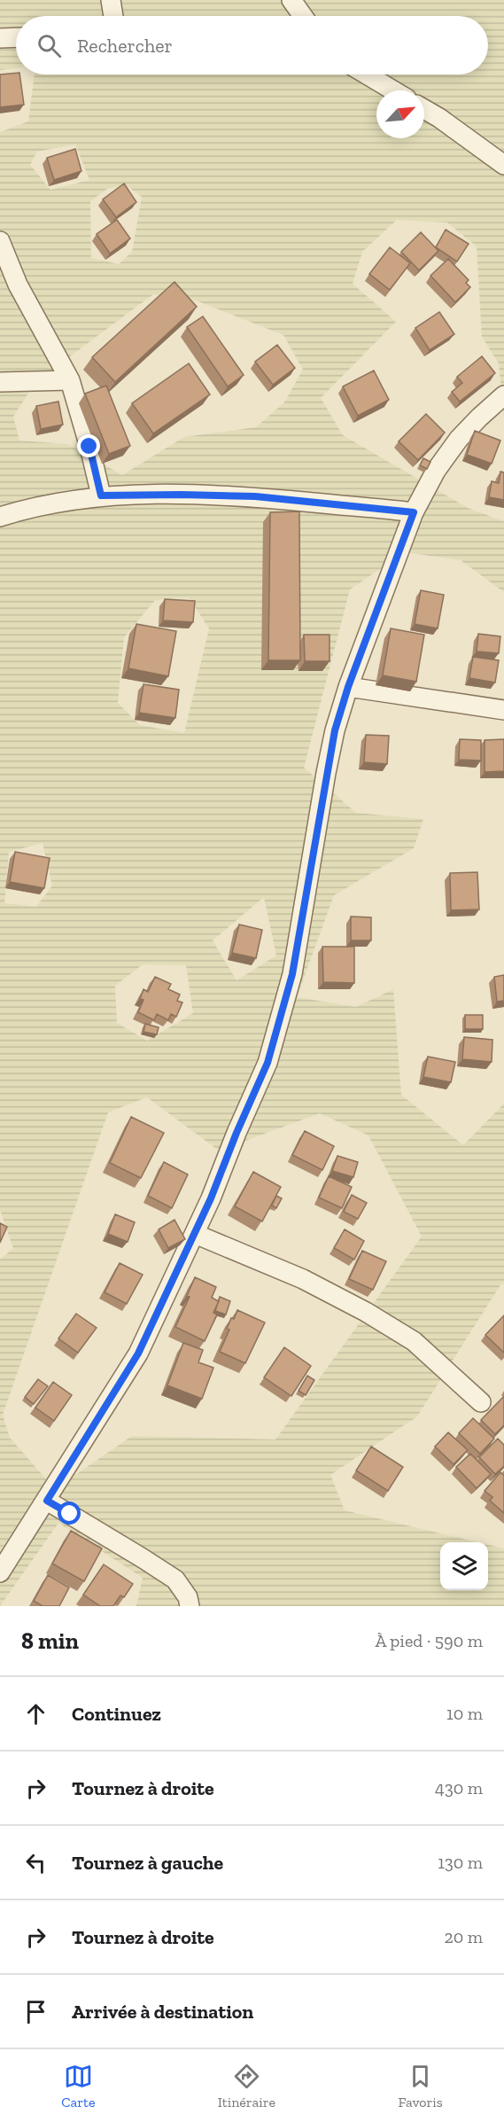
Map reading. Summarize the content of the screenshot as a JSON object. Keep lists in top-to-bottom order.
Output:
{
  "north": "top right",
  "page": {
    "search": "Rechercher",
    "heading": ["8 min", "À pied · 590 m"],
    "list": [
      ["Continuez", "10 m"],
      ["Tournez à droite", "430 m"],
      ["Tournez à gauche", "130 m"],
      ["Tournez à droite", "20 m"],
      "Arrivée à destination"
    ],
    "nav": ["Carte", "Itinéraire", "Favoris"]
  }
}
